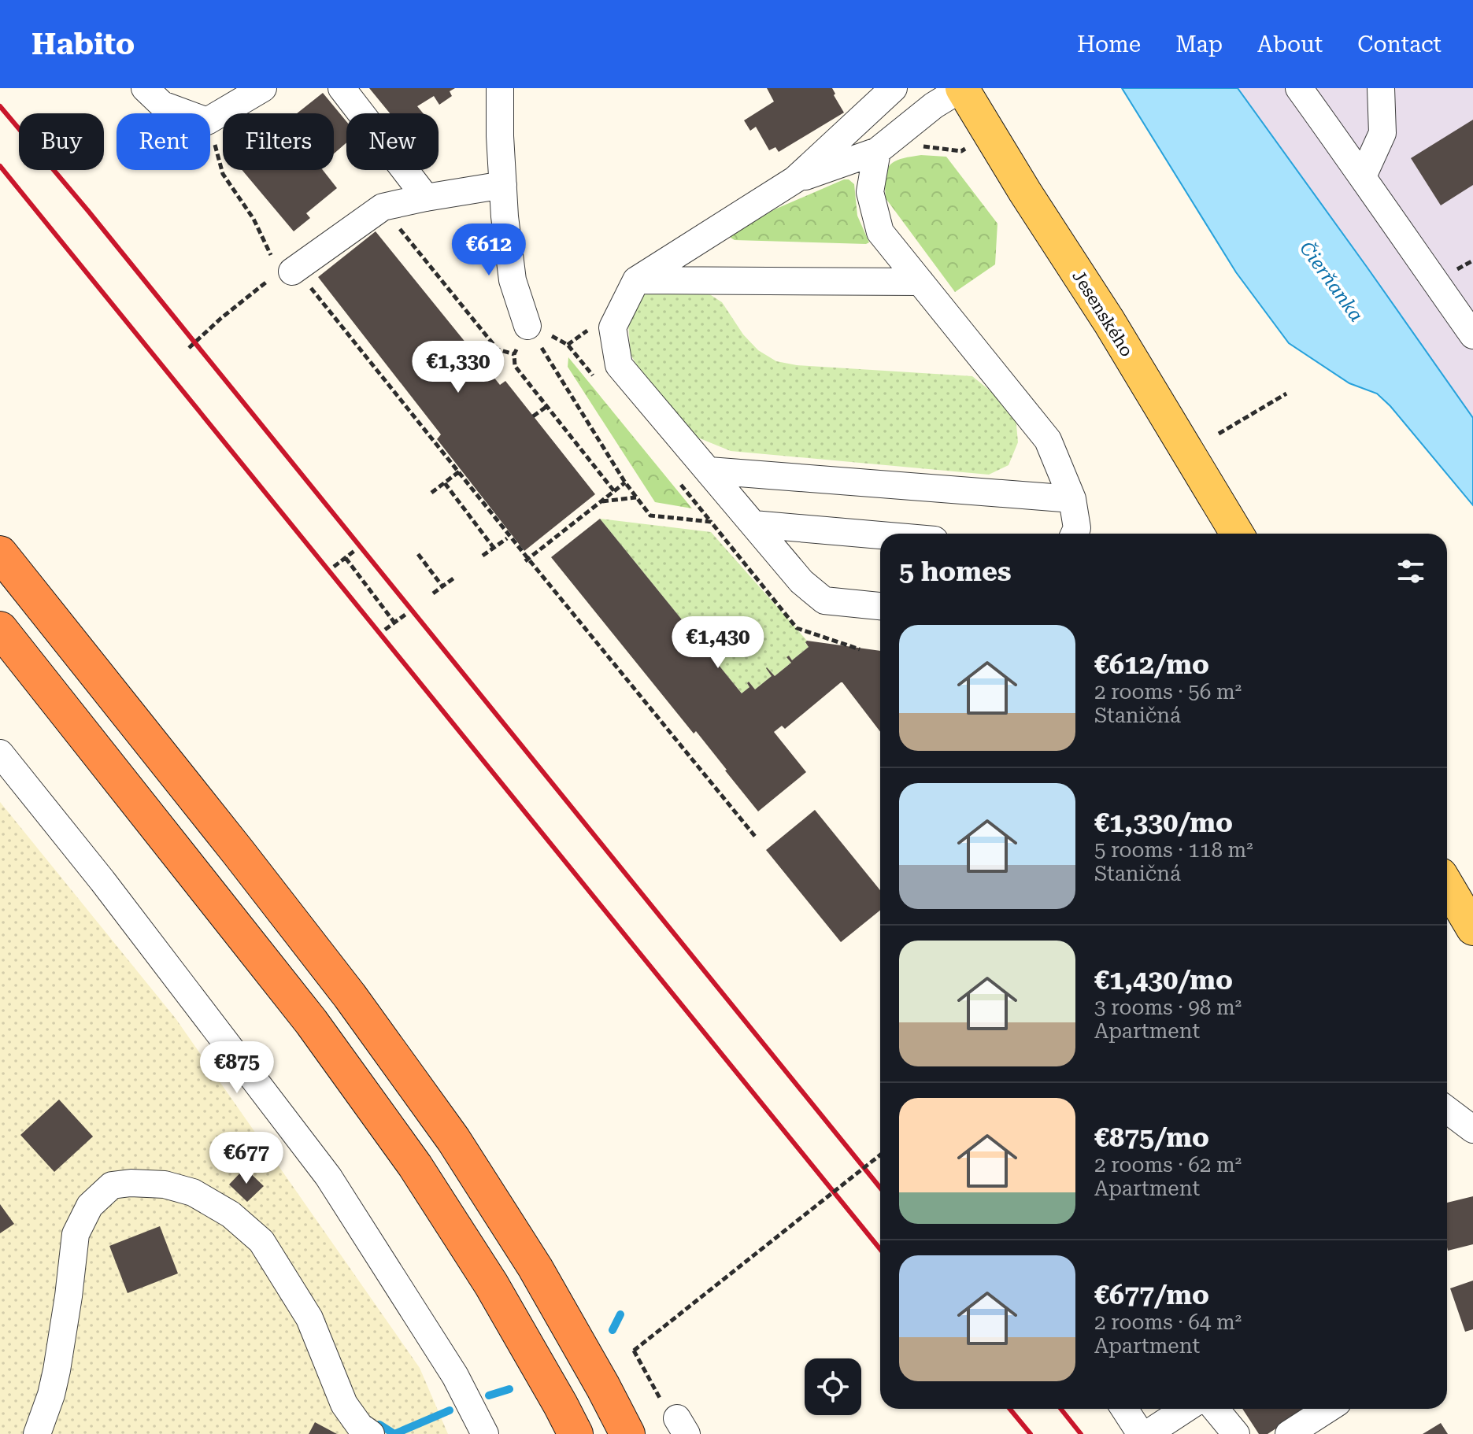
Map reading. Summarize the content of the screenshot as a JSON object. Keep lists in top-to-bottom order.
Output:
{
  "streets": {
    "main road": ["Jesenského"]
  },
  "water": ["Čierňanka"],
  "page": {
    "header": "Habito",
    "nav": [
      "Home",
      "Map",
      "About",
      "Contact"
    ],
    "chip": [
      "Buy",
      "Rent",
      "Filters",
      "New"
    ],
    "price": [
      "€612",
      "€1,330",
      "€1,430",
      "€875",
      "€677"
    ],
    "heading": "5 homes",
    "list": [
      {
        "name": "€612/mo",
        "note": "2 rooms · 56 m² · Staničná"
      },
      {
        "name": "€1,330/mo",
        "note": "5 rooms · 118 m² · Staničná"
      },
      {
        "name": "€1,430/mo",
        "note": "3 rooms · 98 m² · Apartment"
      },
      {
        "name": "€875/mo",
        "note": "2 rooms · 62 m² · Apartment"
      },
      {
        "name": "€677/mo",
        "note": "2 rooms · 64 m² · Apartment"
      }
    ]
  }
}
